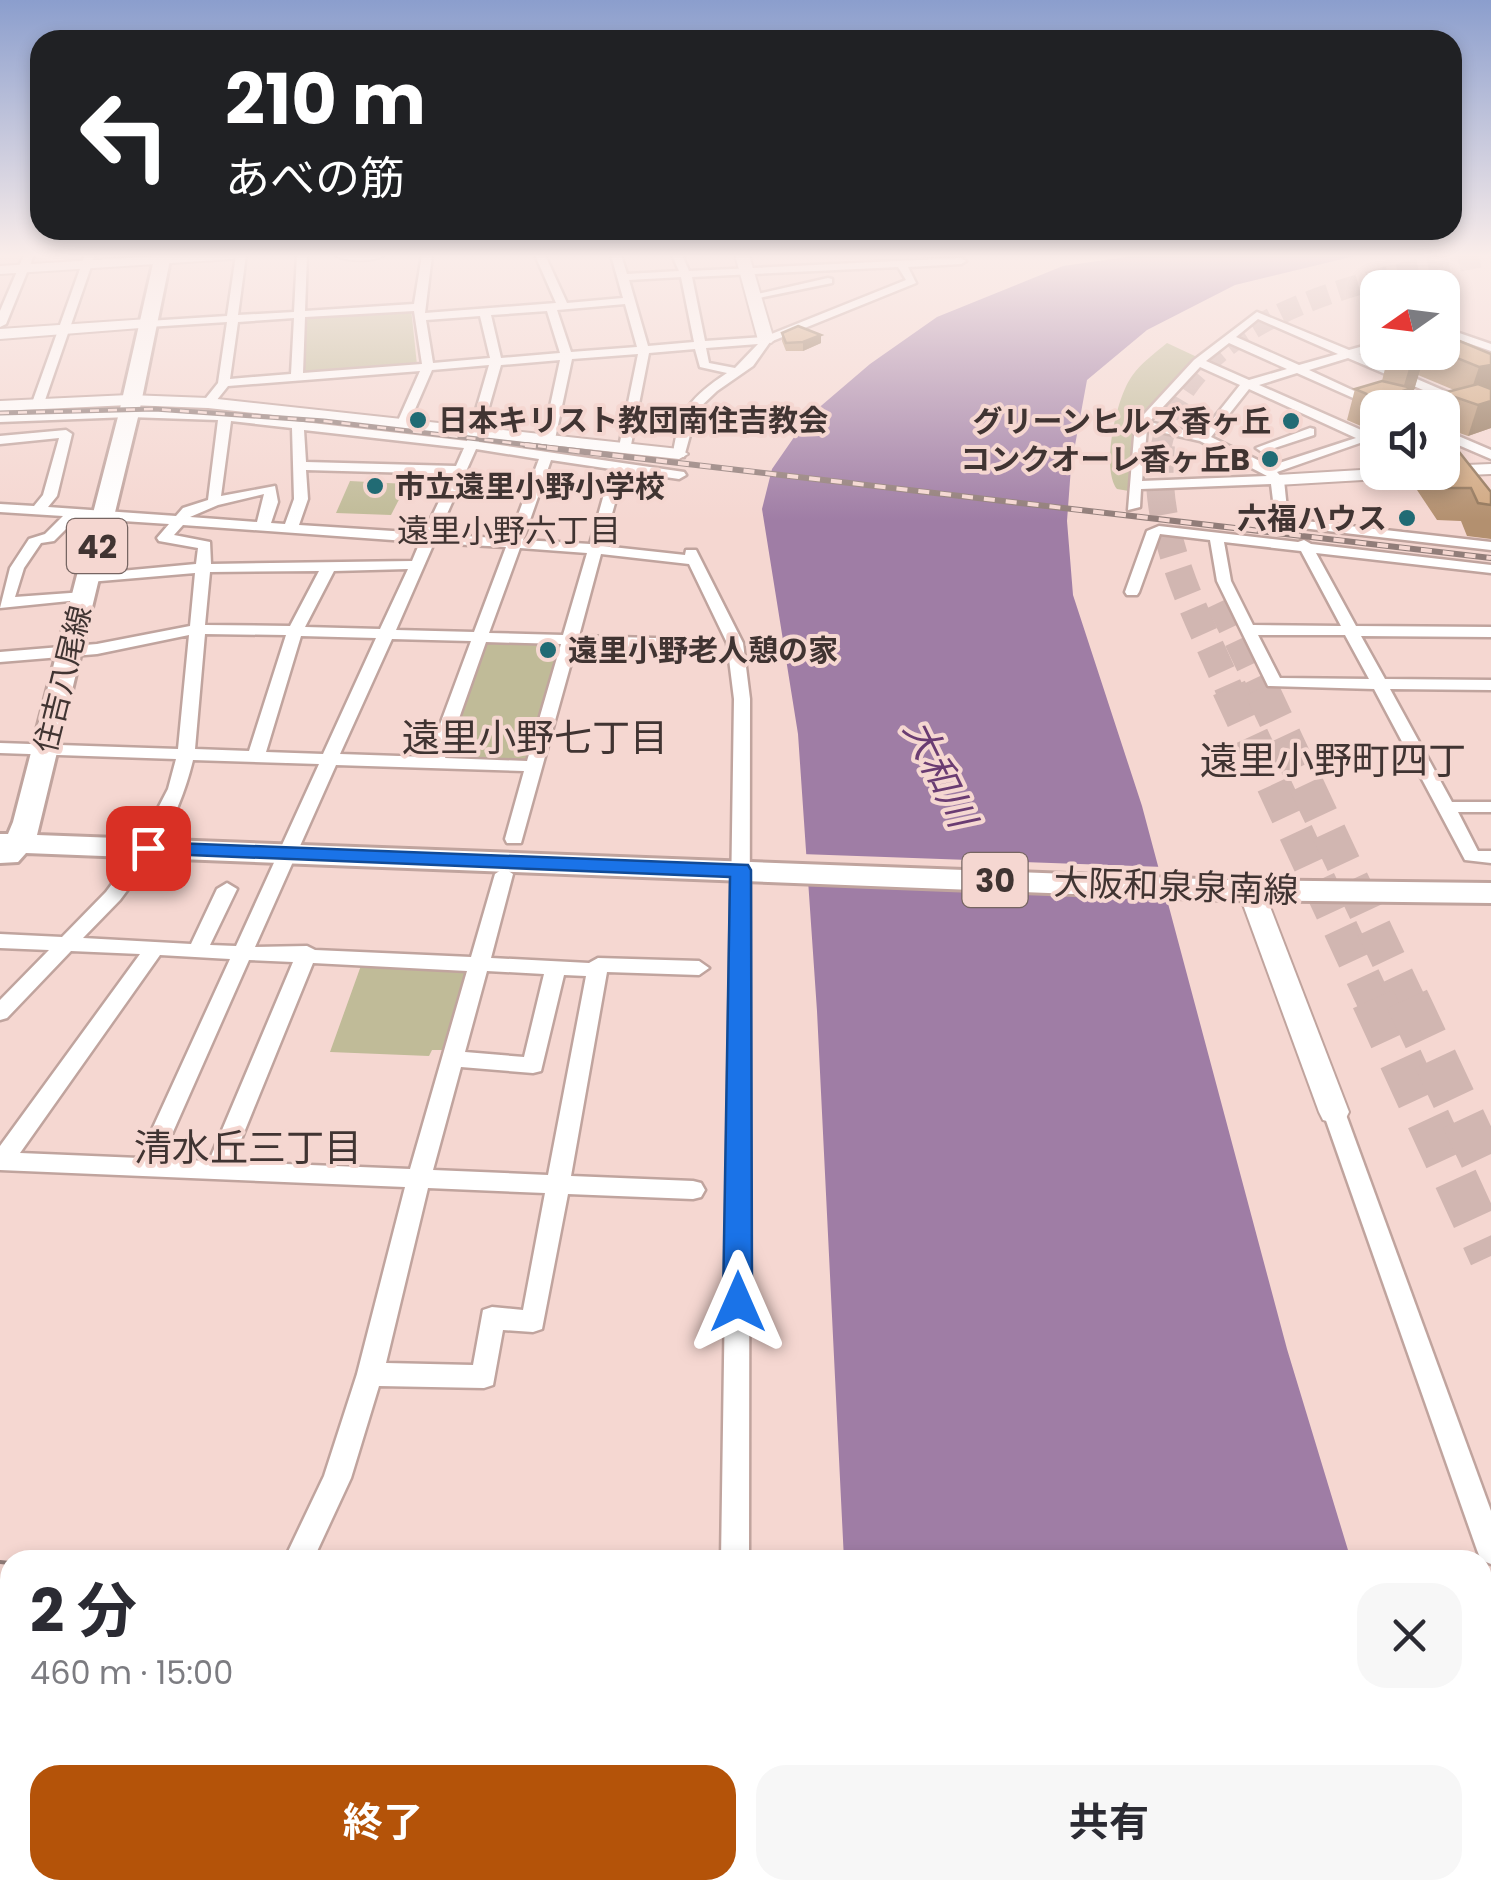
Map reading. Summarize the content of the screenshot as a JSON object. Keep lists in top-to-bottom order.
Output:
{
  "streets": {
    "main road": [
      "42",
      "住吉八尾線",
      "30",
      "大阪和泉泉南線"
    ]
  },
  "crossings": [
    ["住吉八尾線", "30"],
    ["30", "大阪和泉泉南線"]
  ],
  "districts": [
    "遠里小野六丁目",
    "遠里小野七丁目",
    "遠里小野町四丁",
    "清水丘三丁目"
  ],
  "water": ["大和川"],
  "places": [
    "日本キリスト教団南住吉教会",
    "グリーンヒルズ香ヶ丘",
    "コンクオーレ香ヶ丘B",
    "市立遠里小野小学校",
    "六福ハウス",
    "遠里小野老人憩の家"
  ],
  "north": "left",
  "page": {
    "turn": ["210 m", "あべの筋"],
    "heading": ["2 分", "460 m · 15:00"],
    "buttons": ["終了", "共有"]
  }
}
